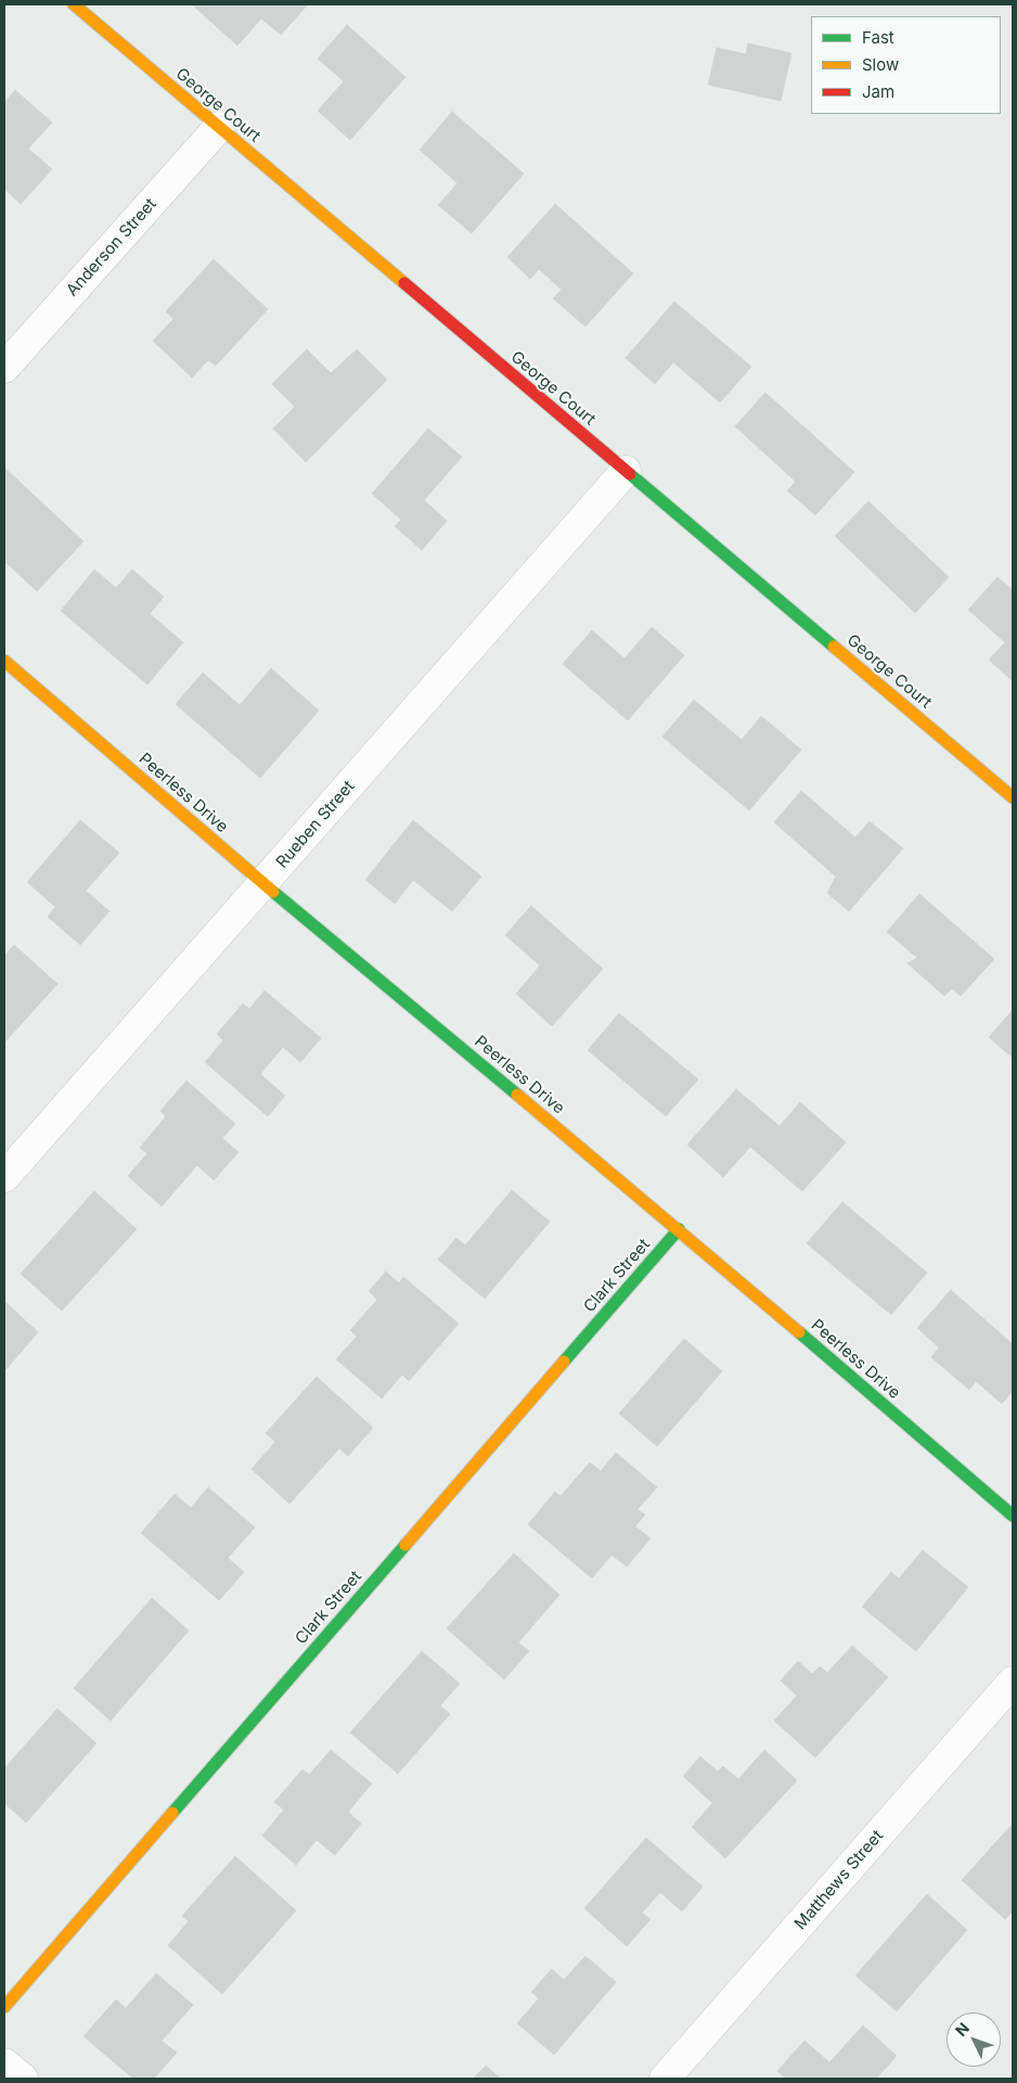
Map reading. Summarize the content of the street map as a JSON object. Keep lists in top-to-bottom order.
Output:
{
  "streets": {
    "street": [
      "George Court",
      "Anderson Street",
      "Peerless Drive",
      "Rueben Street",
      "Clark Street",
      "Matthews Street"
    ]
  },
  "crossings": [
    ["George Court", "Anderson Street"],
    ["George Court", "Rueben Street"],
    ["Peerless Drive", "Rueben Street"],
    ["Peerless Drive", "Clark Street"]
  ],
  "legend": ["Fast", "Slow", "Jam"],
  "north": "top left"
}
